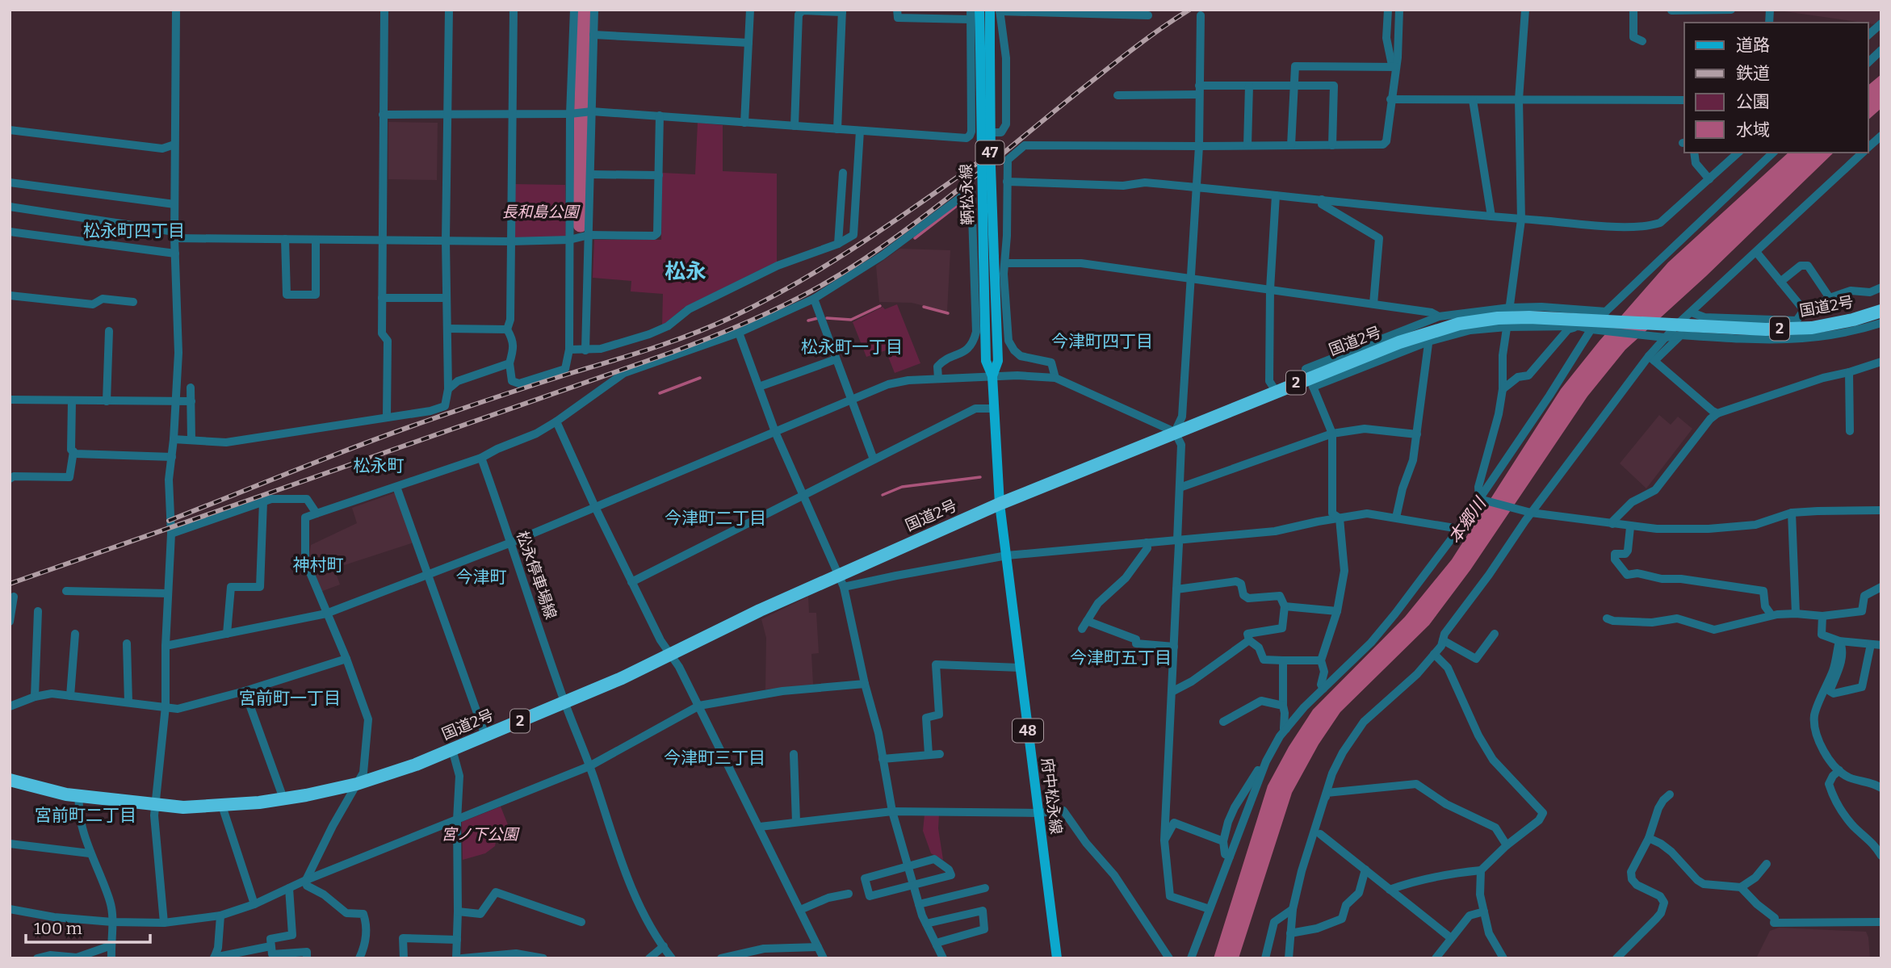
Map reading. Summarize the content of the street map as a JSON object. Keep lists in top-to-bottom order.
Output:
{
  "streets": {
    "highway": ["国道2号", "2"],
    "main road": [
      "47",
      "鞆松永線",
      "48",
      "府中松永線"
    ],
    "street": ["松永停車場線"]
  },
  "crossings": [
    ["鞆松永線", "国道2号"],
    ["鞆松永線", "府中松永線"],
    ["国道2号", "松永停車場線"],
    ["国道2号", "府中松永線"]
  ],
  "districts": [
    "松永町四丁目",
    "松永",
    "今津町四丁目",
    "松永町一丁目",
    "松永町",
    "今津町二丁目",
    "神村町",
    "今津町",
    "今津町五丁目",
    "宮前町一丁目",
    "今津町三丁目",
    "宮前町二丁目"
  ],
  "water": ["本郷川"],
  "parks": ["長和島公園", "宮ノ下公園"],
  "legend": [
    "道路",
    "鉄道",
    "公園",
    "水域"
  ],
  "scale_bar": "100 m"
}
